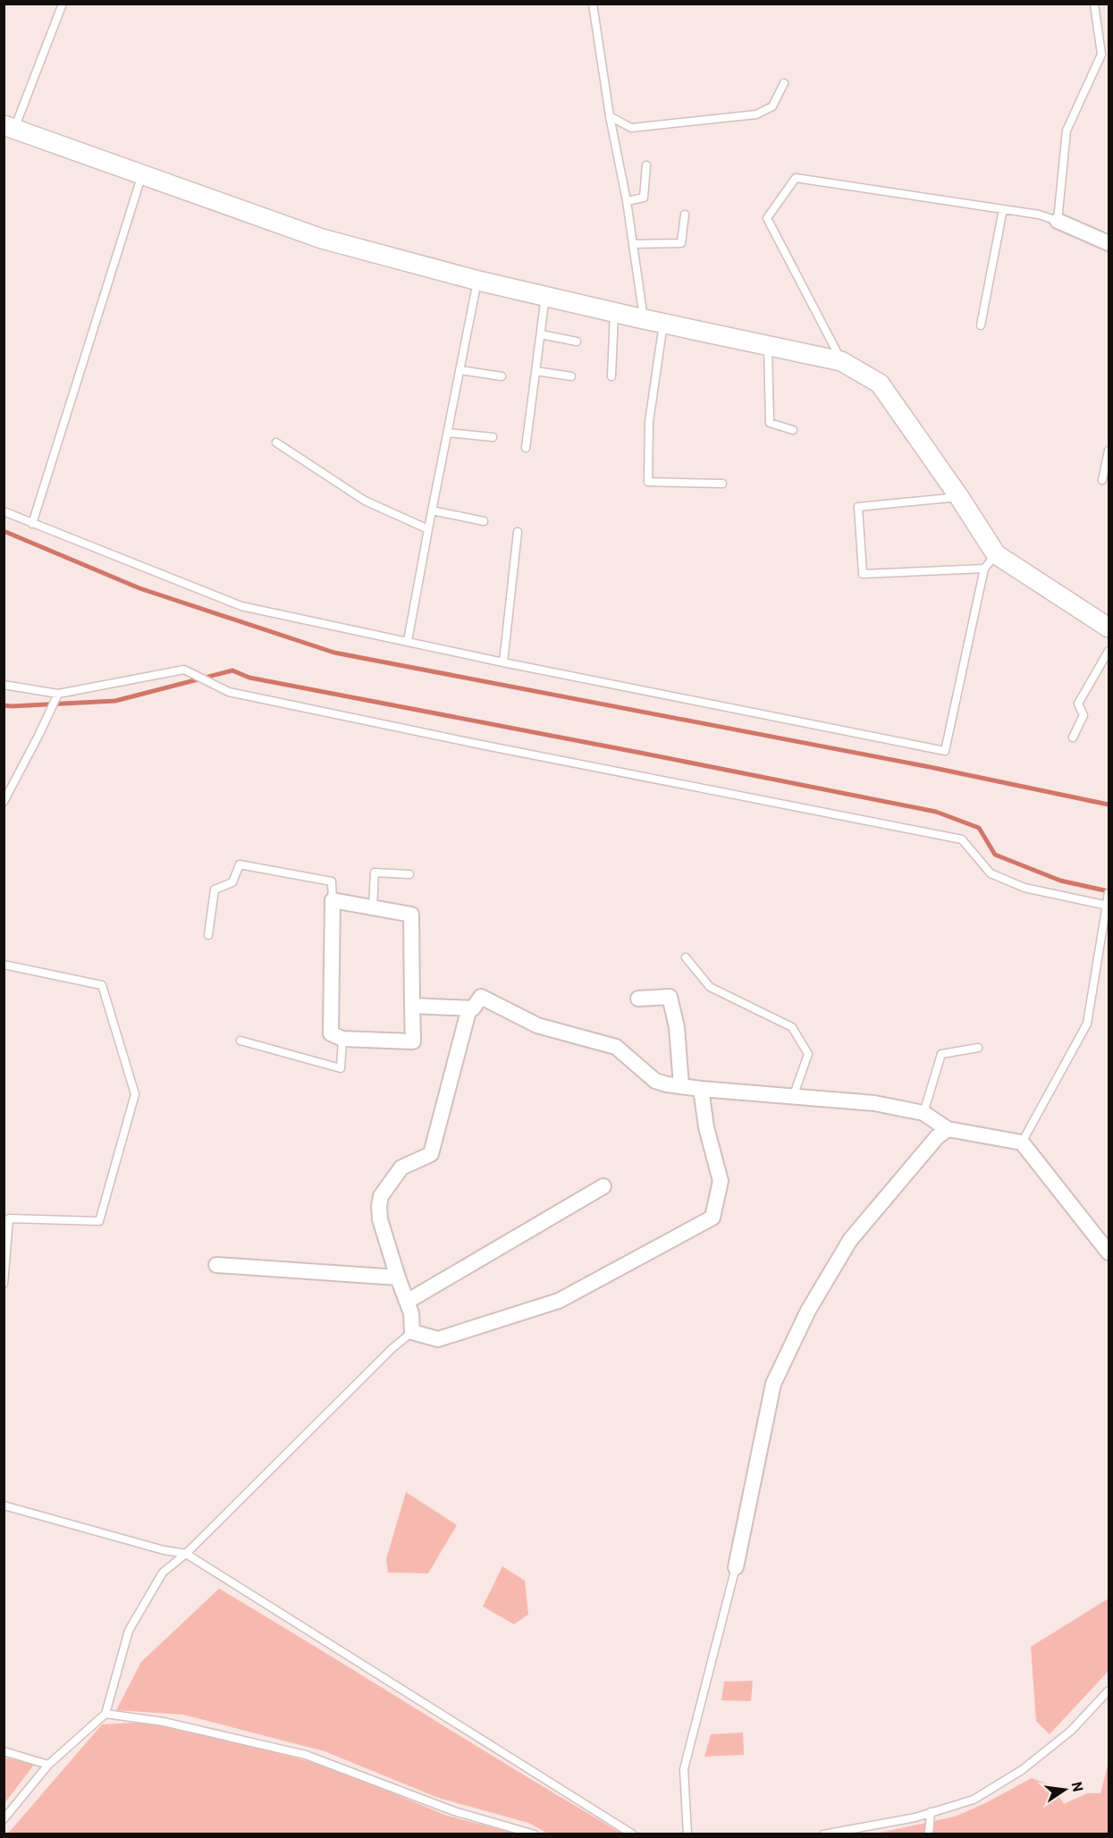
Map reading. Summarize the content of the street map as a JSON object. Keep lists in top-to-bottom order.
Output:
{
  "north": "right"
}
